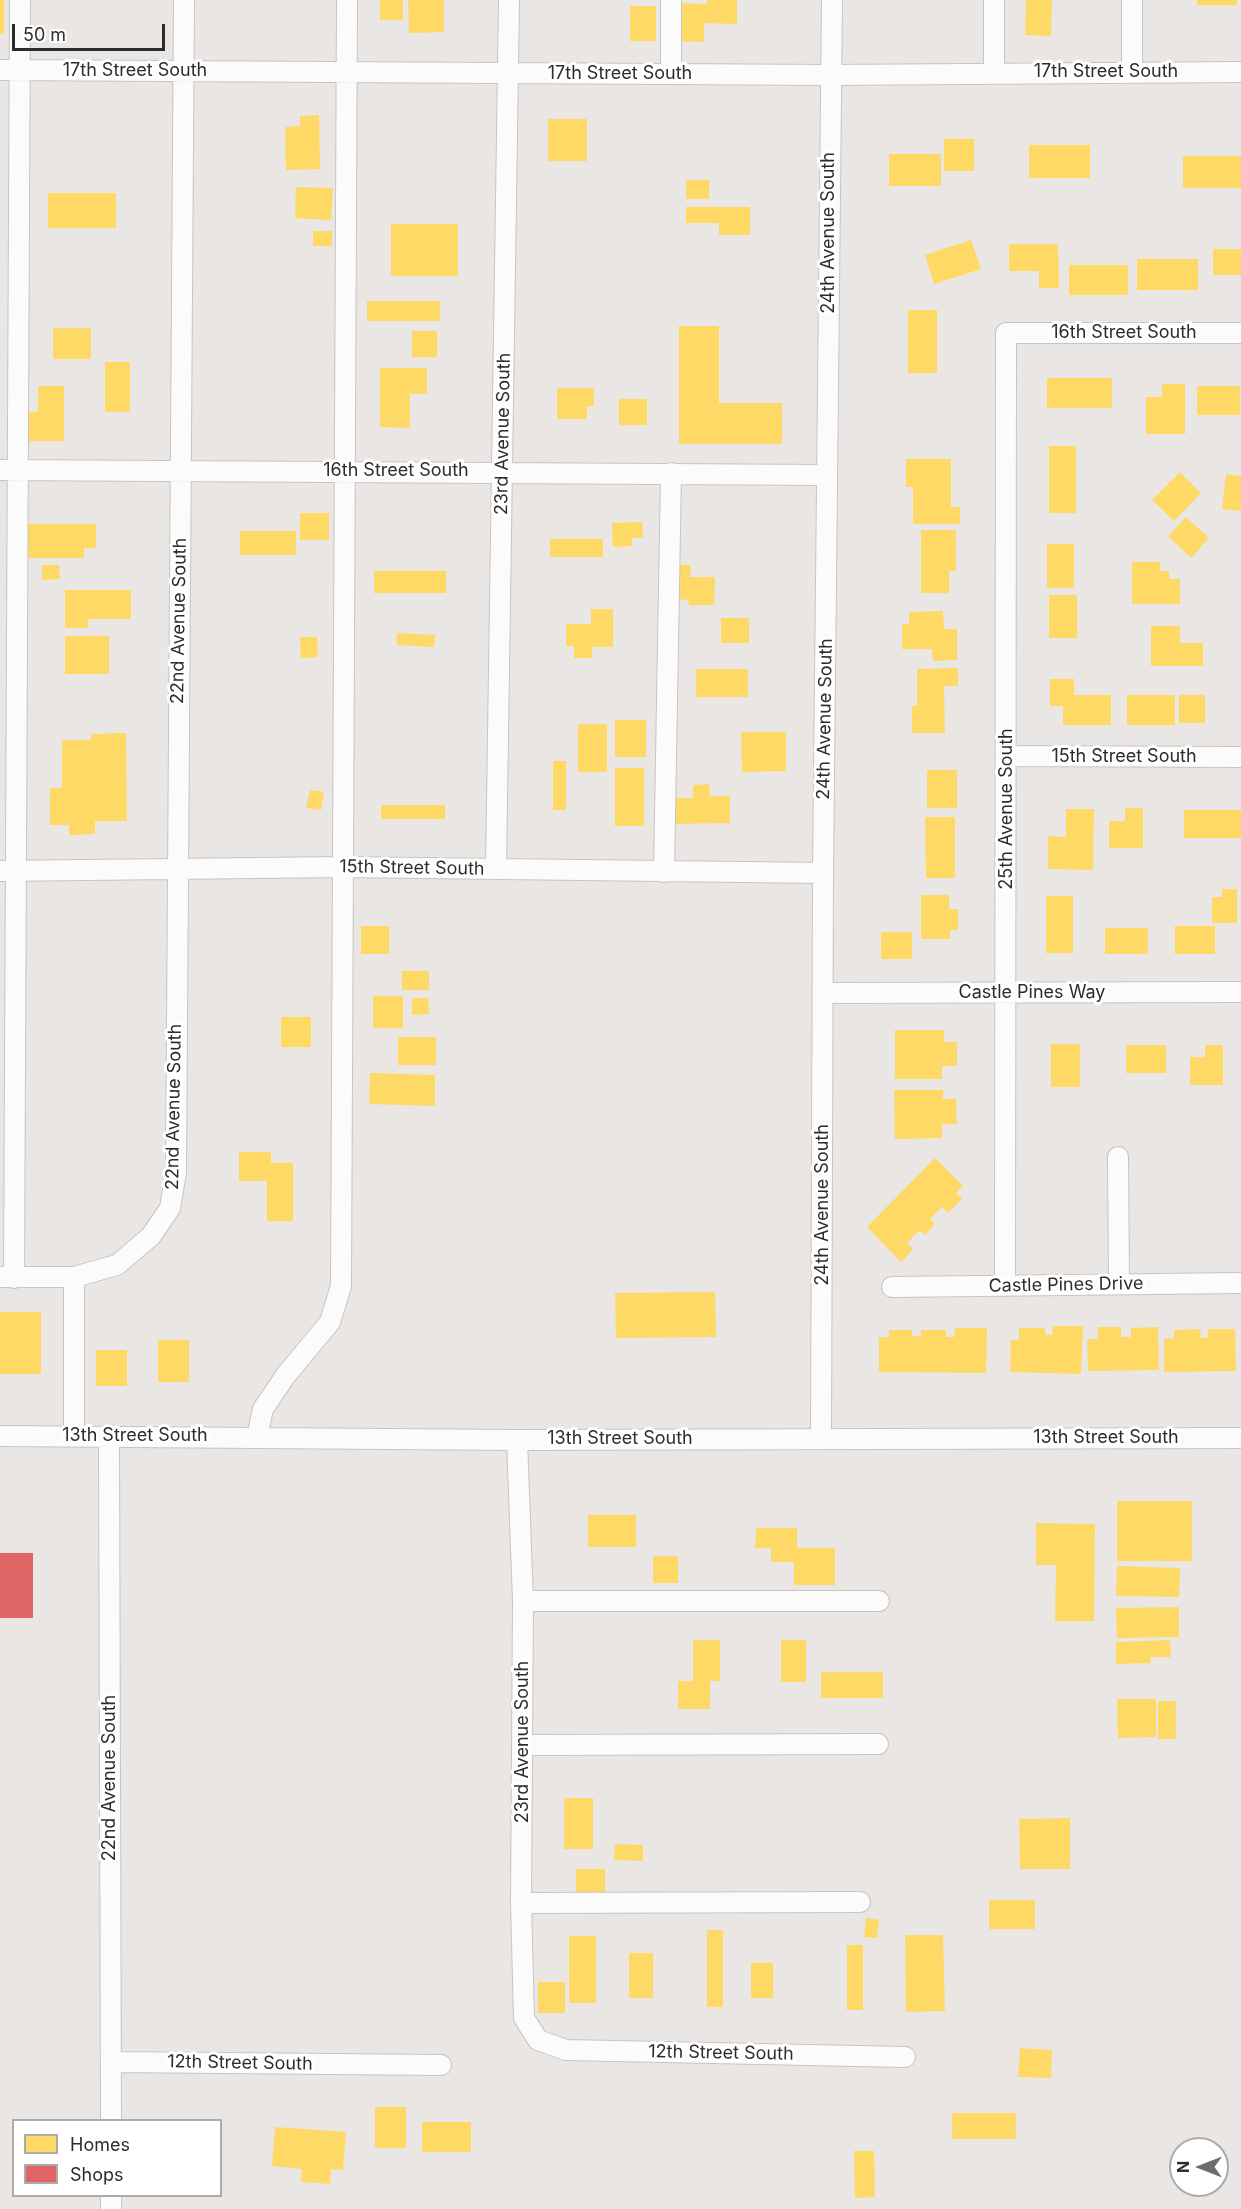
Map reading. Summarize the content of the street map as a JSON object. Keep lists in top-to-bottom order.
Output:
{
  "streets": {
    "street": [
      "17th Street South",
      "24th Avenue South",
      "16th Street South",
      "23rd Avenue South",
      "22nd Avenue South",
      "15th Street South",
      "25th Avenue South",
      "Castle Pines Way",
      "Castle Pines Drive",
      "13th Street South",
      "12th Street South"
    ]
  },
  "crossings": [
    ["17th Street South", "24th Avenue South"],
    ["17th Street South", "23rd Avenue South"],
    ["17th Street South", "22nd Avenue South"],
    ["24th Avenue South", "16th Street South"],
    ["24th Avenue South", "15th Street South"],
    ["24th Avenue South", "Castle Pines Way"],
    ["24th Avenue South", "13th Street South"],
    ["16th Street South", "23rd Avenue South"],
    ["16th Street South", "22nd Avenue South"],
    ["16th Street South", "25th Avenue South"],
    ["23rd Avenue South", "15th Street South"],
    ["23rd Avenue South", "13th Street South"],
    ["23rd Avenue South", "12th Street South"],
    ["22nd Avenue South", "15th Street South"],
    ["22nd Avenue South", "13th Street South"],
    ["22nd Avenue South", "12th Street South"],
    ["15th Street South", "25th Avenue South"],
    ["25th Avenue South", "Castle Pines Way"],
    ["25th Avenue South", "Castle Pines Drive"]
  ],
  "legend": ["Homes", "Shops"],
  "scale_bar": "50 m",
  "north": "left"
}
